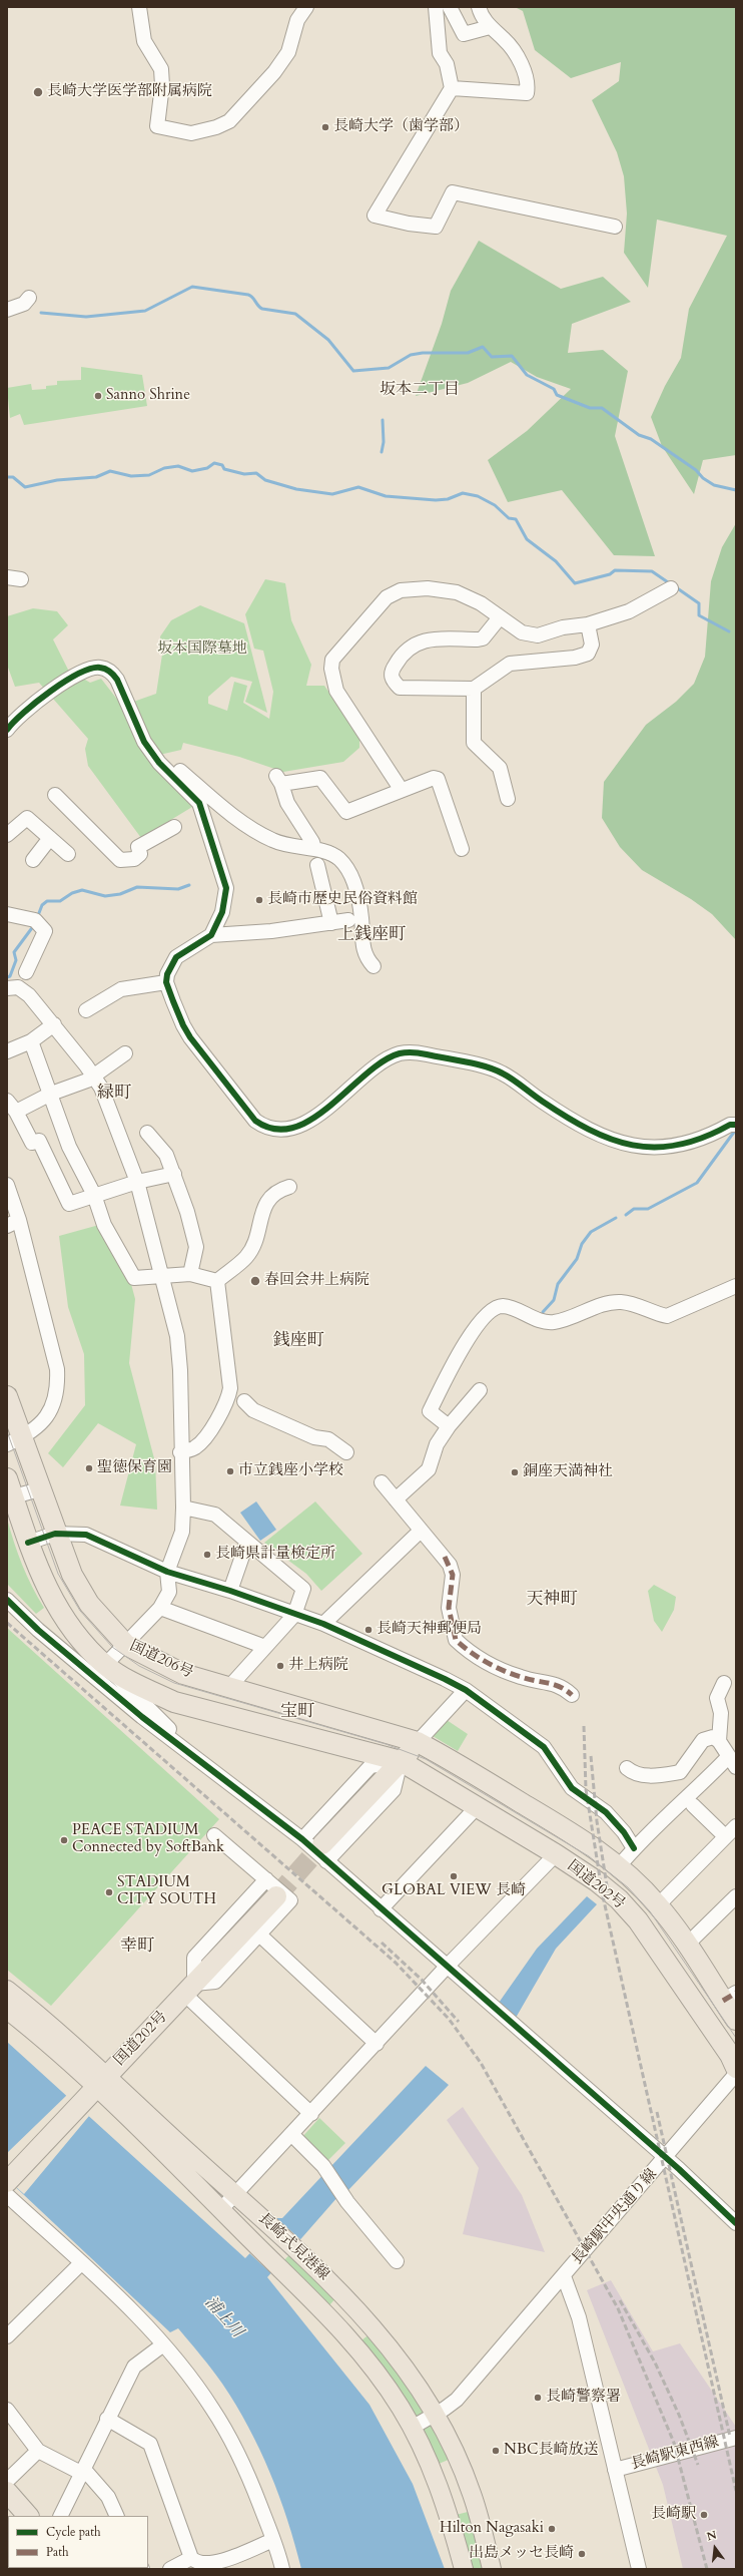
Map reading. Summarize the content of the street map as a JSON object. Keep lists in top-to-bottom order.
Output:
{
  "streets": {
    "highway": ["国道206号", "国道202号"],
    "main road": ["長崎式見港線"],
    "street": ["長崎駅中央通り線", "長崎駅東西線"]
  },
  "crossings": [
    ["国道206号", "国道202号"],
    ["国道202号", "長崎式見港線"],
    ["長崎駅中央通り線", "長崎式見港線"]
  ],
  "districts": [
    "坂本二丁目",
    "上銭座町",
    "緑町",
    "銭座町",
    "天神町",
    "宝町",
    "幸町"
  ],
  "water": ["浦上川"],
  "parks": ["坂本国際墓地"],
  "places": [
    "長崎大学医学部附属病院",
    "長崎大学（歯学部）",
    "Sanno Shrine",
    "長崎市歴史民俗資料館",
    "春回会井上病院",
    "聖徳保育園",
    "市立銭座小学校",
    "銅座天満神社",
    "長崎県計量検定所",
    "長崎天神郵便局",
    "井上病院",
    "PEACE STADIUM Connected by SoftBank",
    "GLOBAL VIEW 長崎",
    "STADIUM CITY SOUTH",
    "長崎警察署",
    "NBC長崎放送",
    "長崎駅",
    "Hilton Nagasaki",
    "出島メッセ長崎"
  ],
  "legend": ["Cycle path", "Path"],
  "north": "top"
}
